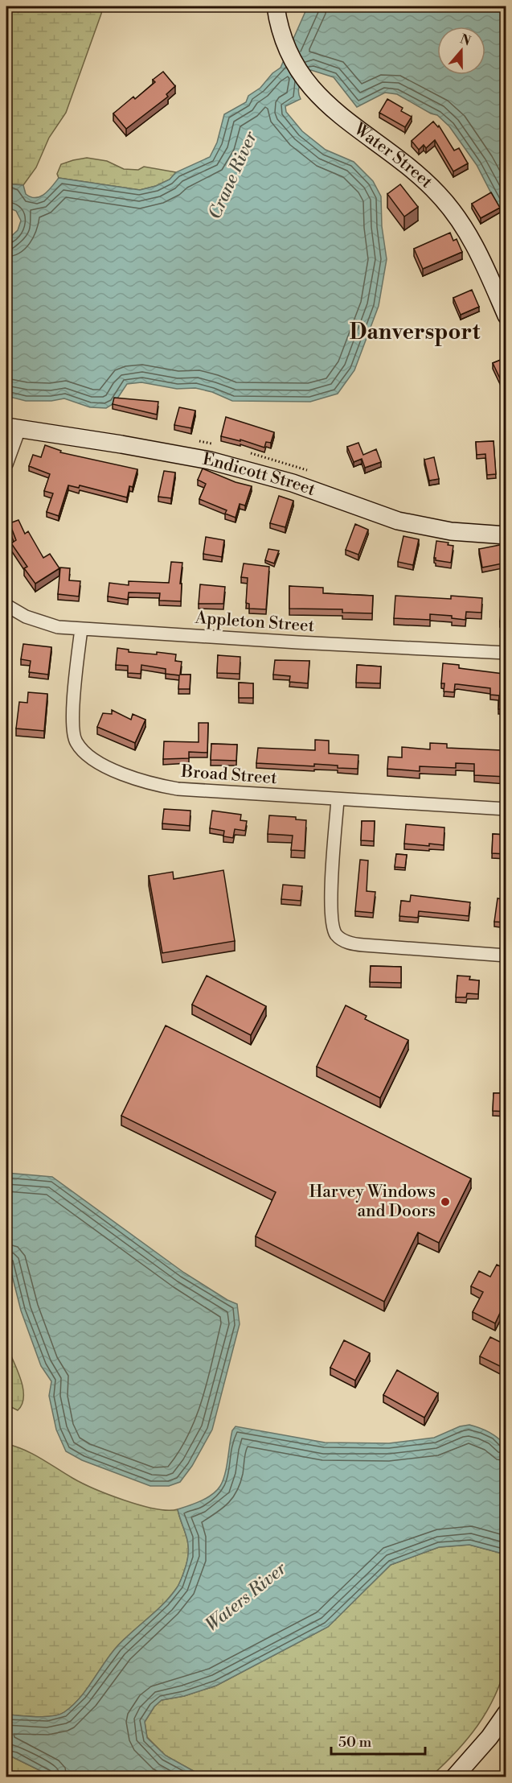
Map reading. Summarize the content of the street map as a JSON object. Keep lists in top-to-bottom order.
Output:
{
  "streets": {
    "main road": ["Water Street", "Endicott Street"],
    "street": ["Appleton Street", "Broad Street"]
  },
  "crossings": [
    ["Appleton Street", "Broad Street"]
  ],
  "districts": ["Danversport"],
  "water": ["Crane River", "Waters River"],
  "places": ["Harvey Windows and Doors"],
  "scale_bar": "50 m",
  "north": "top"
}
